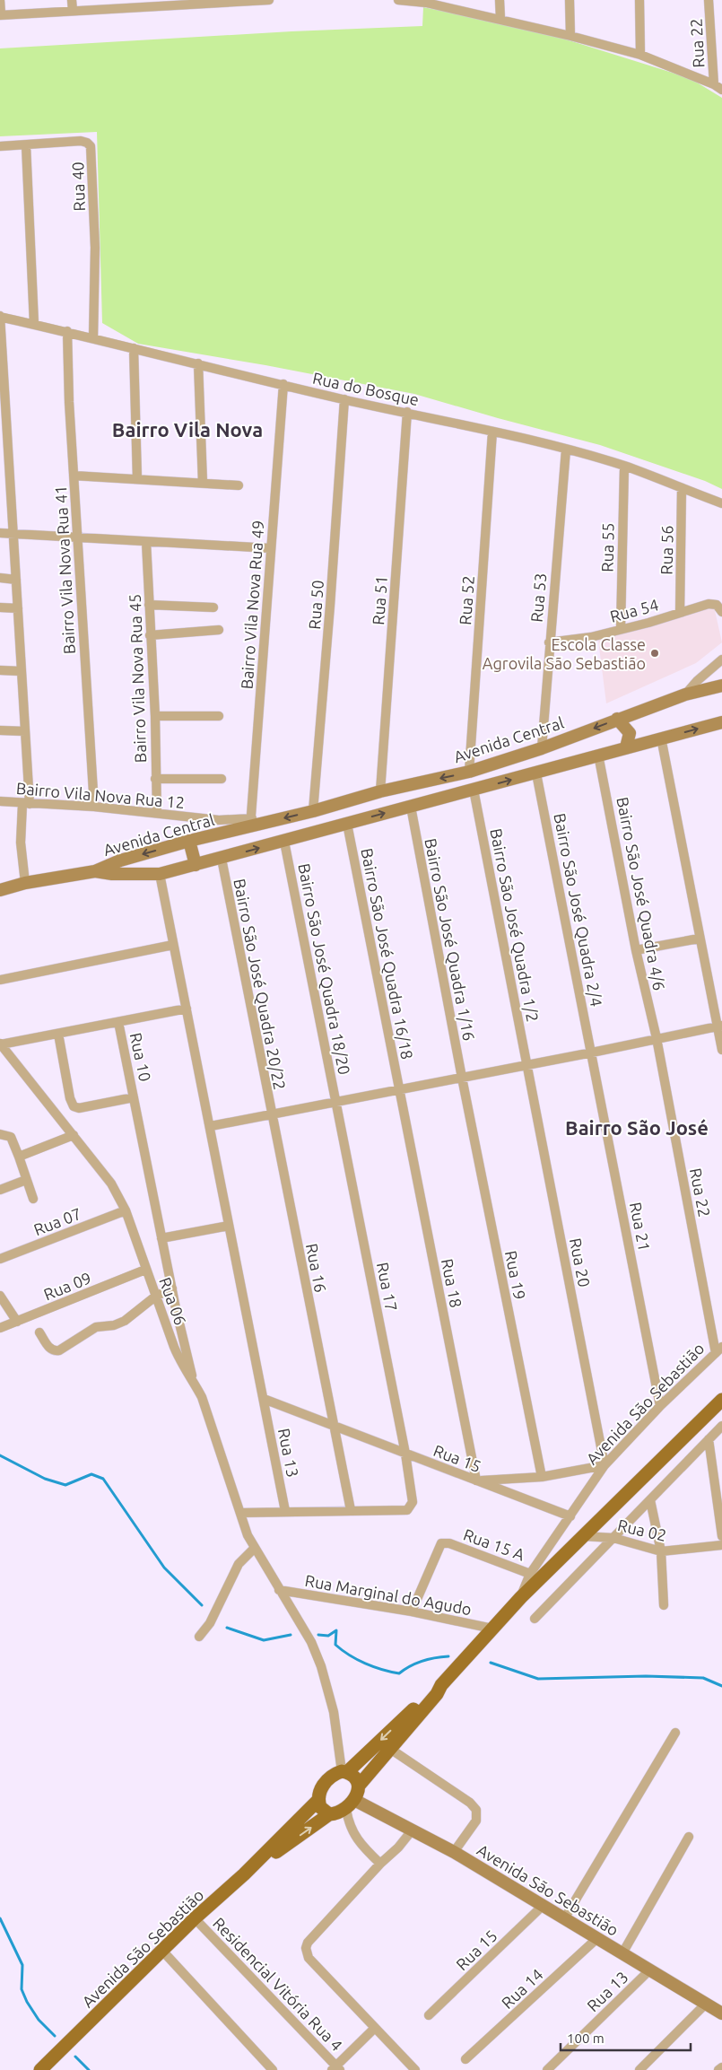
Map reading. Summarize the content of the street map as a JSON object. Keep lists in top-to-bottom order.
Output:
{
  "streets": {
    "main road": ["Avenida São Sebastião"],
    "street": [
      "Rua 22",
      "Rua 40",
      "Rua do Bosque",
      "Rua 55",
      "Rua 56",
      "Bairro Vila Nova Rua 41",
      "Rua 53",
      "Rua 51",
      "Rua 52",
      "Bairro Vila Nova Rua 49",
      "Rua 50",
      "Rua 54",
      "Bairro Vila Nova Rua 45",
      "Avenida Central",
      "Bairro Vila Nova Rua 12",
      "Bairro São José Quadra 4/6",
      "Bairro São José Quadra 2/4",
      "Bairro São José Quadra 1/2",
      "Bairro São José Quadra 1/16",
      "Bairro São José Quadra 16/18",
      "Bairro São José Quadra 18/20",
      "Bairro São José Quadra 20/22",
      "Rua 10",
      "Rua 07",
      "Rua 21",
      "Rua 20",
      "Rua 16",
      "Rua 19",
      "Rua 18",
      "Rua 09",
      "Rua 17",
      "Rua 06",
      "Rua 13",
      "Rua 15",
      "Rua 02",
      "Rua 15 A",
      "Rua Marginal do Agudo",
      "Residencial Vitória Rua 4",
      "Rua 14"
    ]
  },
  "crossings": [
    ["Rua 22", "Bairro São José Quadra 4/6"],
    ["Rua 22", "Avenida São Sebastião"],
    ["Rua 40", "Rua do Bosque"],
    ["Rua do Bosque", "Rua 55"],
    ["Rua do Bosque", "Rua 56"],
    ["Rua do Bosque", "Bairro Vila Nova Rua 41"],
    ["Rua do Bosque", "Rua 53"],
    ["Rua do Bosque", "Rua 51"],
    ["Rua do Bosque", "Rua 52"],
    ["Rua do Bosque", "Bairro Vila Nova Rua 49"],
    ["Rua do Bosque", "Rua 50"],
    ["Rua 55", "Rua 54"],
    ["Rua 56", "Rua 54"],
    ["Bairro Vila Nova Rua 41", "Bairro Vila Nova Rua 12"],
    ["Rua 53", "Rua 54"],
    ["Rua 53", "Avenida Central"],
    ["Rua 51", "Avenida Central"],
    ["Rua 52", "Avenida Central"],
    ["Bairro Vila Nova Rua 49", "Avenida Central"],
    ["Bairro Vila Nova Rua 49", "Bairro Vila Nova Rua 12"],
    ["Rua 50", "Avenida Central"],
    ["Bairro Vila Nova Rua 45", "Bairro Vila Nova Rua 12"],
    ["Avenida Central", "Bairro Vila Nova Rua 12"],
    ["Avenida Central", "Bairro São José Quadra 4/6"],
    ["Avenida Central", "Bairro São José Quadra 2/4"],
    ["Avenida Central", "Bairro São José Quadra 1/2"],
    ["Avenida Central", "Bairro São José Quadra 1/16"],
    ["Avenida Central", "Bairro São José Quadra 16/18"],
    ["Avenida Central", "Bairro São José Quadra 18/20"],
    ["Avenida Central", "Bairro São José Quadra 20/22"],
    ["Avenida Central", "Rua 13"],
    ["Bairro São José Quadra 2/4", "Rua 21"],
    ["Bairro São José Quadra 1/2", "Rua 20"],
    ["Bairro São José Quadra 1/16", "Rua 19"],
    ["Bairro São José Quadra 16/18", "Rua 18"],
    ["Bairro São José Quadra 18/20", "Rua 17"],
    ["Bairro São José Quadra 20/22", "Rua 16"],
    ["Rua 07", "Rua 06"],
    ["Rua 21", "Avenida São Sebastião"],
    ["Rua 20", "Avenida São Sebastião"],
    ["Rua 16", "Rua 17"],
    ["Rua 16", "Rua 15"],
    ["Rua 18", "Rua 15"],
    ["Rua 09", "Rua 06"],
    ["Rua 17", "Rua 15"],
    ["Rua 06", "Avenida São Sebastião"],
    ["Rua 06", "Rua Marginal do Agudo"],
    ["Avenida São Sebastião", "Rua 13"],
    ["Avenida São Sebastião", "Rua 15"],
    ["Avenida São Sebastião", "Rua 02"],
    ["Avenida São Sebastião", "Rua 15 A"],
    ["Avenida São Sebastião", "Rua Marginal do Agudo"],
    ["Avenida São Sebastião", "Residencial Vitória Rua 4"],
    ["Avenida São Sebastião", "Rua 14"],
    ["Rua 13", "Rua 15"],
    ["Rua 15 A", "Rua Marginal do Agudo"]
  ],
  "districts": ["Bairro Vila Nova", "Bairro São José"],
  "places": ["Escola Classe Agrovila São Sebastião"],
  "scale_bar": "100 m"
}
